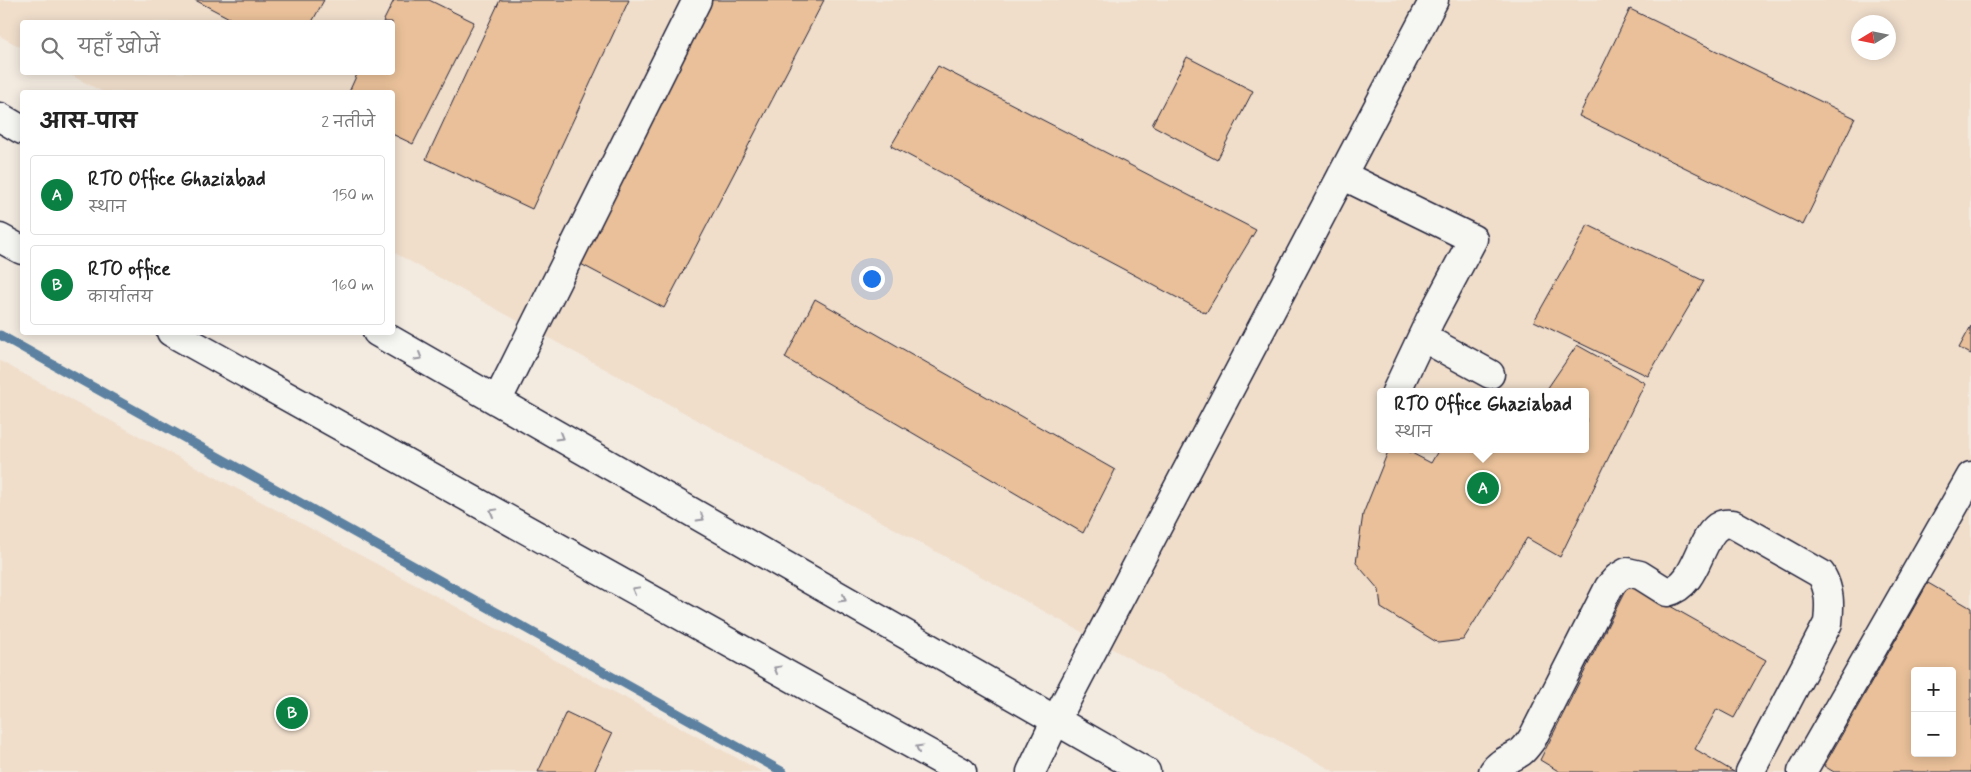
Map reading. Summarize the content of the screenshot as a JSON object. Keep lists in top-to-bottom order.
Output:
{
  "north": "left",
  "page": {
    "search": "यहाँ खोजें",
    "heading": ["आस-पास", "2 नतीजे"],
    "list": [
      {
        "mark": "A",
        "name": "RTO Office Ghaziabad",
        "note": "स्थान",
        "value": "150 m"
      },
      {
        "mark": "B",
        "name": "RTO office",
        "note": "कार्यालय",
        "value": "160 m"
      }
    ],
    "popup": ["RTO Office Ghaziabad", "स्थान"],
    "pins": ["A", "B"],
    "map_buttons": ["+", "−"]
  }
}
